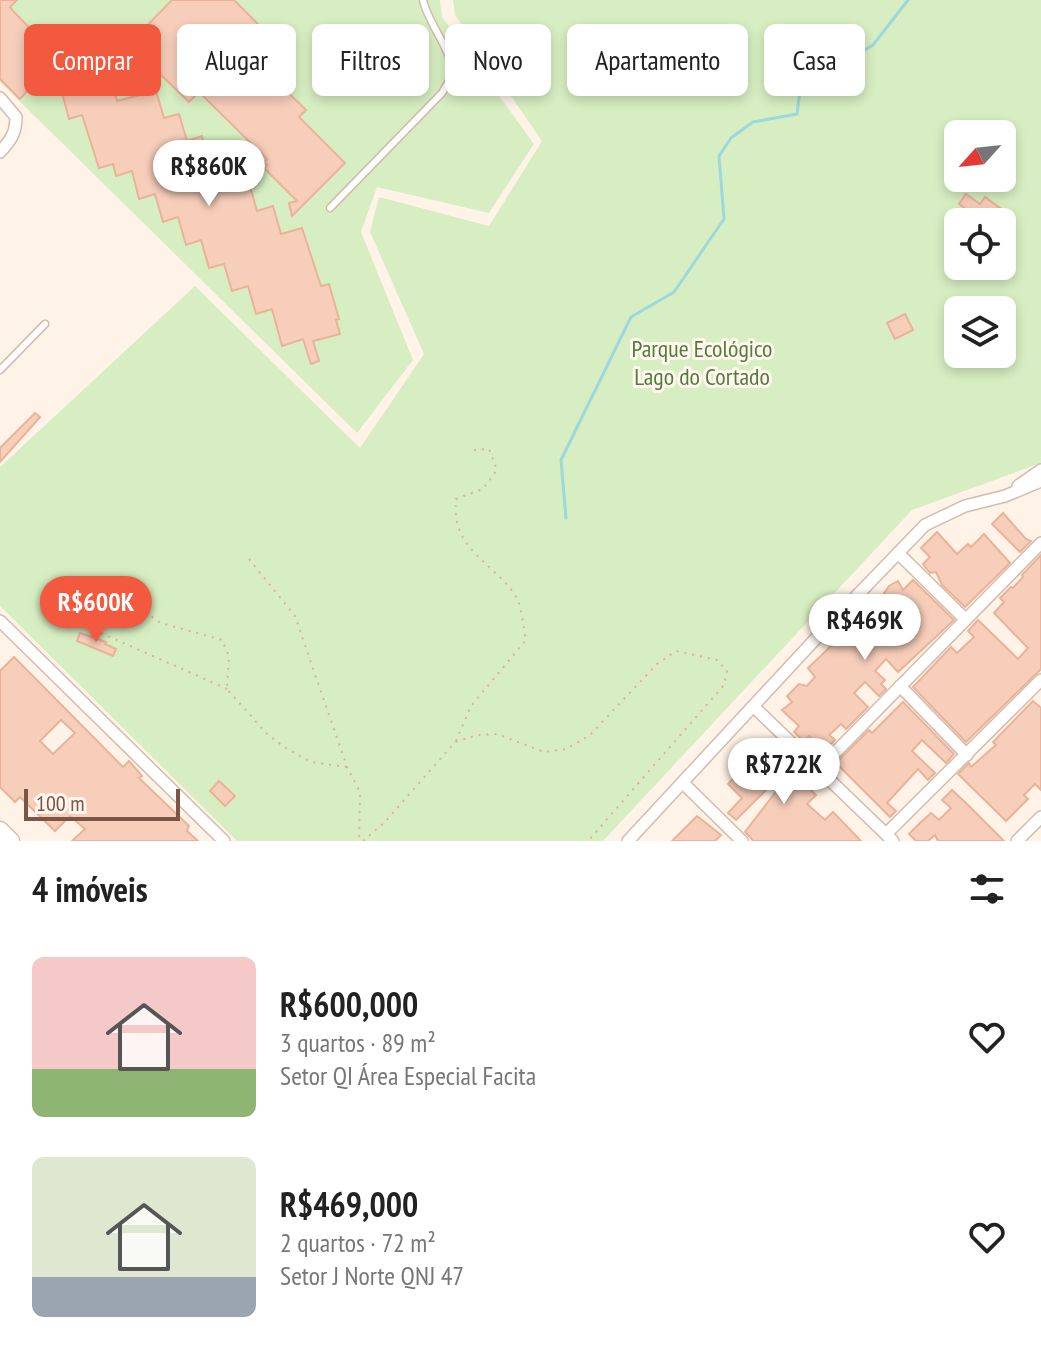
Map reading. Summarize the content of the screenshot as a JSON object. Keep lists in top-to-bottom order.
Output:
{
  "parks": ["Parque Ecológico Lago do Cortado"],
  "scale_bar": "100 m",
  "north": "bottom left",
  "page": {
    "chip": [
      "Comprar",
      "Alugar",
      "Filtros",
      "Novo",
      "Apartamento",
      "Casa"
    ],
    "price": [
      "R$860K",
      "R$600K",
      "R$469K",
      "R$722K"
    ],
    "scale": "100 m",
    "heading": "4 imóveis",
    "list": [
      {
        "name": "R$600,000",
        "note": "3 quartos · 89 m² · Setor QI Área Especial Facita"
      },
      {
        "name": "R$469,000",
        "note": "2 quartos · 72 m² · Setor J Norte QNJ 47"
      }
    ]
  }
}
